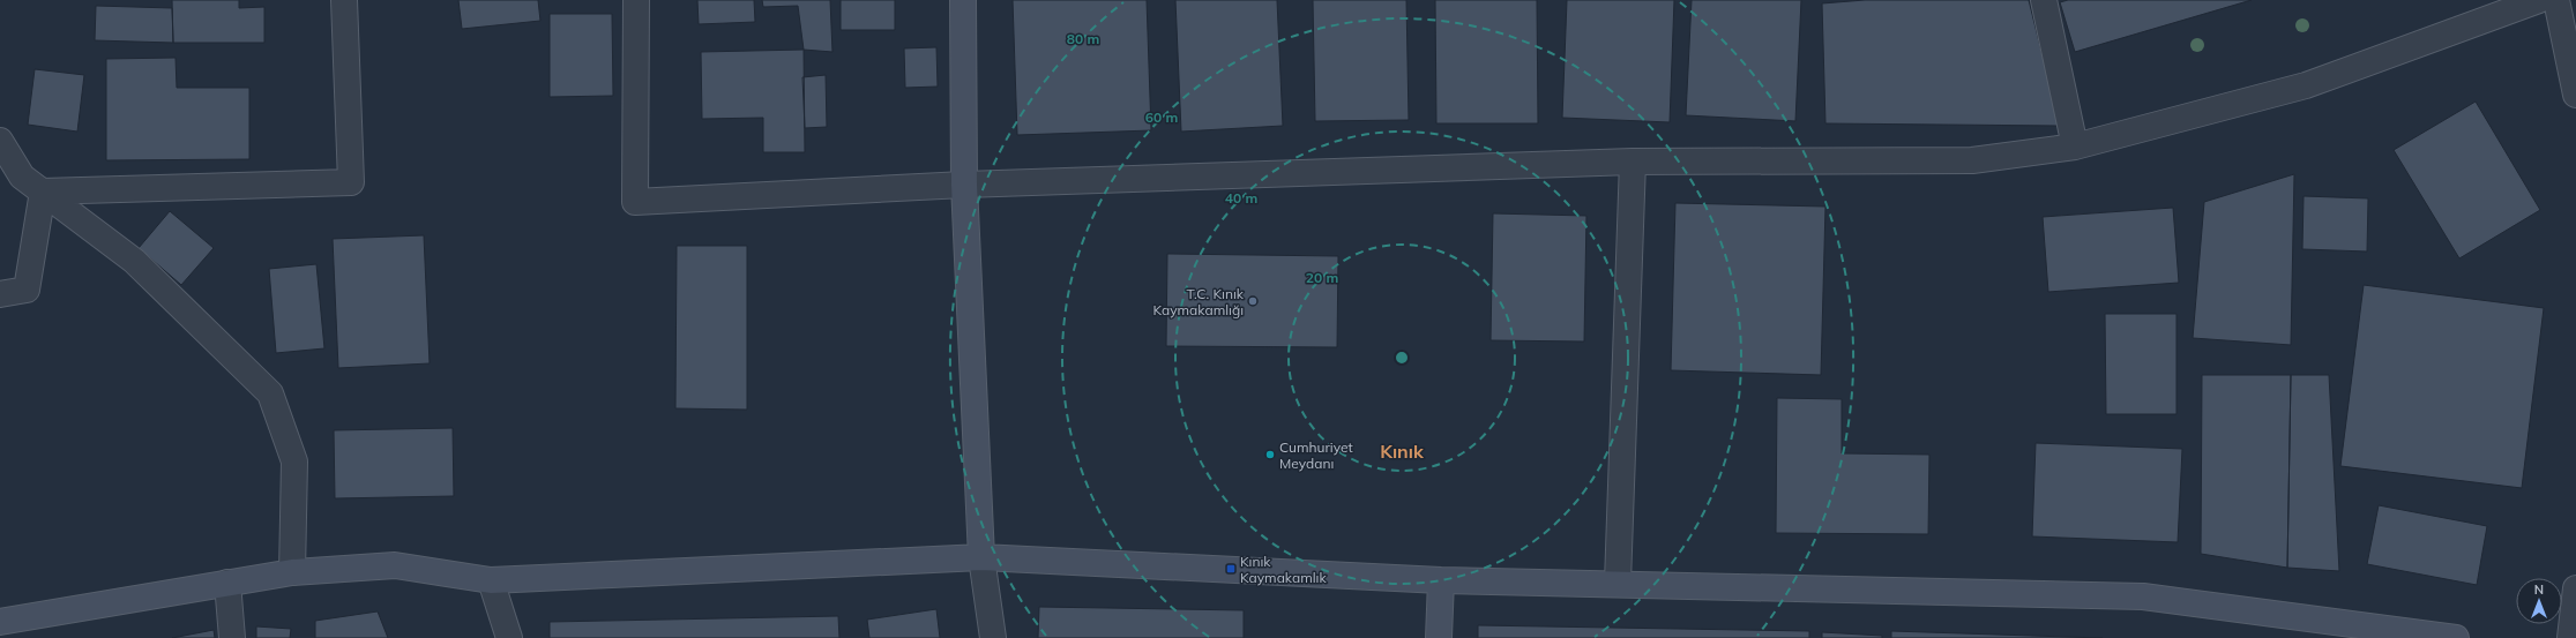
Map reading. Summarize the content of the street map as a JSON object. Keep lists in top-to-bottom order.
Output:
{
  "districts": ["Kınık"],
  "places": {
    "other": ["T.C. Kınık Kaymakamlığı", "Cumhuriyet Meydanı"],
    "transit": ["Kınık Kaymakamlık"]
  },
  "north": "top",
  "rings": [
    "80 m",
    "60 m",
    "40 m",
    "20 m"
  ]
}
